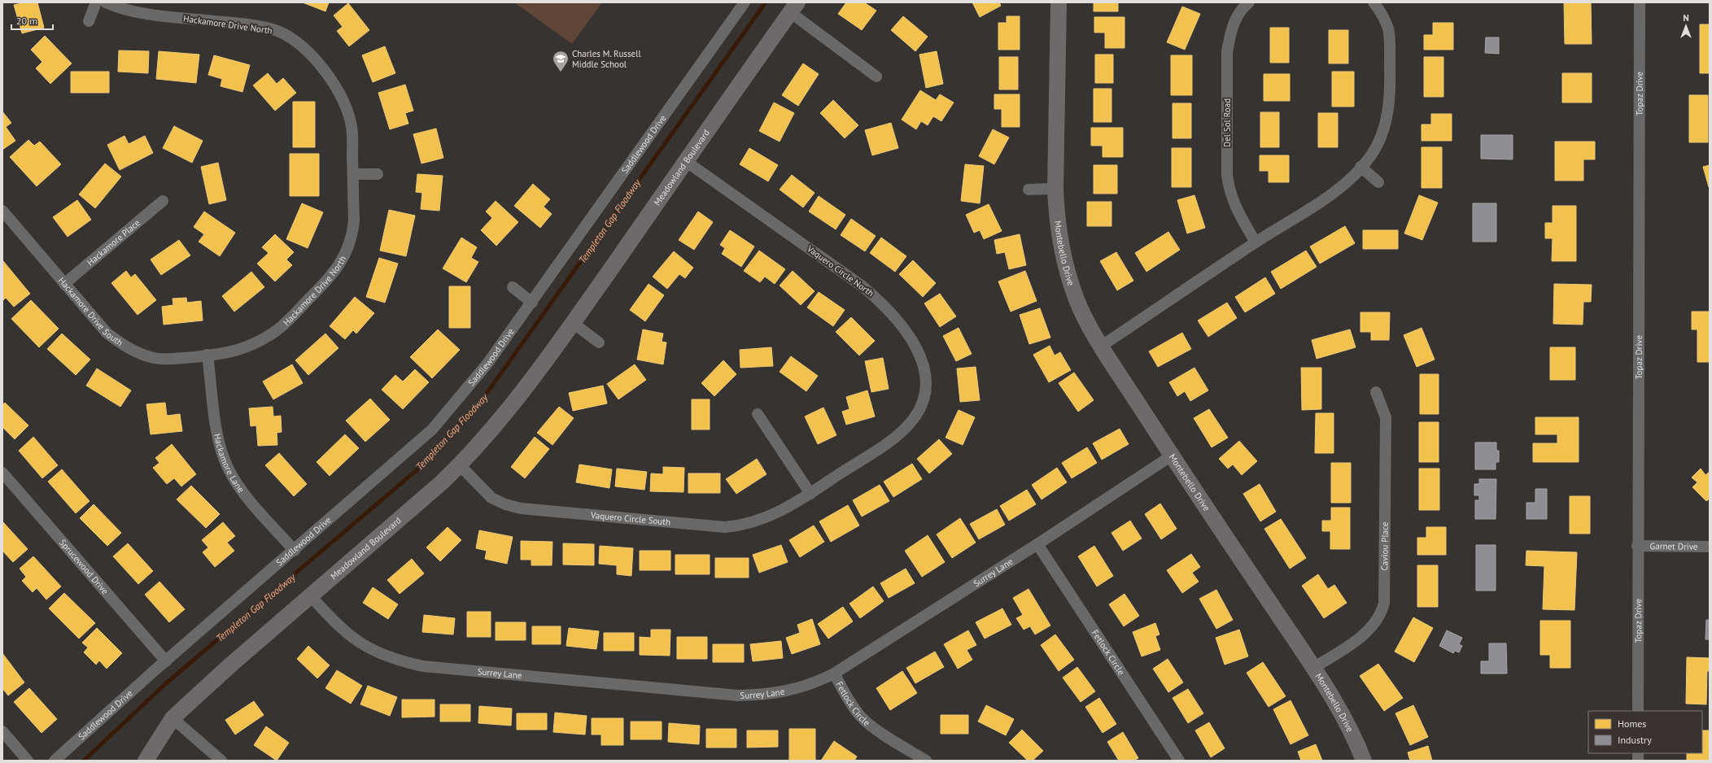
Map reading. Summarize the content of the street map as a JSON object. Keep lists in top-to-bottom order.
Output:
{
  "streets": {
    "street": [
      "Hackamore Drive North",
      "Topaz Drive",
      "Del Sol Road",
      "Saddlewood Drive",
      "Meadowland Boulevard",
      "Hackamore Place",
      "Montebello Drive",
      "Vaquero Circle North",
      "Hackamore Drive South",
      "Hackamore Lane",
      "Vaquero Circle South",
      "Caviou Place",
      "Garnet Drive",
      "Sprucewood Drive",
      "Surrey Lane",
      "Fetlock Circle"
    ]
  },
  "crossings": [
    ["Hackamore Drive North", "Hackamore Drive South"],
    ["Hackamore Drive North", "Hackamore Lane"],
    ["Topaz Drive", "Garnet Drive"],
    ["Saddlewood Drive", "Hackamore Lane"],
    ["Saddlewood Drive", "Sprucewood Drive"],
    ["Meadowland Boulevard", "Vaquero Circle North"],
    ["Meadowland Boulevard", "Vaquero Circle South"],
    ["Meadowland Boulevard", "Surrey Lane"],
    ["Hackamore Place", "Hackamore Drive South"],
    ["Montebello Drive", "Caviou Place"],
    ["Montebello Drive", "Surrey Lane"],
    ["Vaquero Circle North", "Vaquero Circle South"],
    ["Hackamore Drive South", "Hackamore Lane"],
    ["Surrey Lane", "Fetlock Circle"]
  ],
  "water": ["Templeton Gap Floodway"],
  "places": {
    "school or university": ["Charles M. Russell Middle School"]
  },
  "legend": ["Homes", "Industry"],
  "scale_bar": "20 m",
  "north": "top"
}
